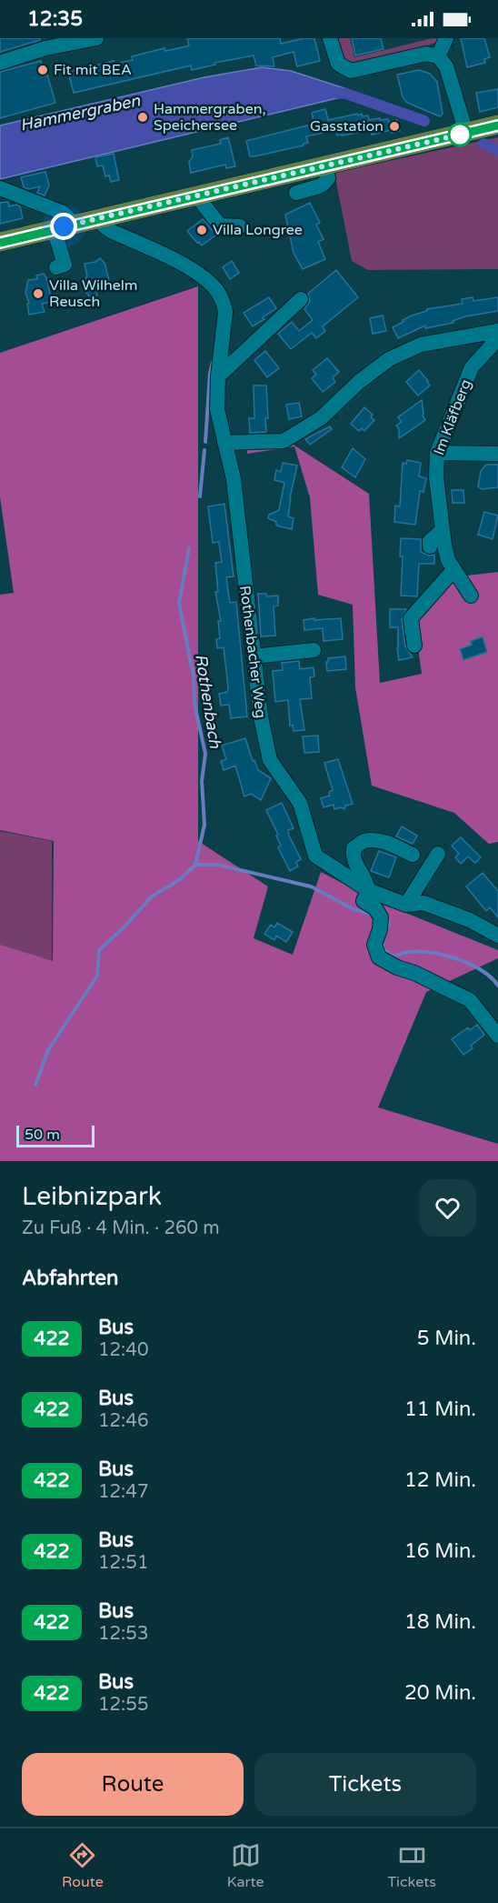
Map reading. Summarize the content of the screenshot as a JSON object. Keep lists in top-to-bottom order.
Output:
{
  "streets": {
    "street": ["Im Kläfberg", "Rothenbacher Weg"]
  },
  "water": ["Hammergraben", "Rothenbach"],
  "places": [
    "Fit mit BEA",
    "Hammergraben, Speichersee",
    "Gasstation",
    "Villa Longree",
    "Villa Wilhelm Reusch"
  ],
  "lines": ["bus line 422"],
  "scale_bar": "50 m",
  "page": {
    "status": "12:35",
    "scale": "50 m",
    "heading": [
      ["Leibnizpark", "Zu Fuß · 4 Min. · 260 m"],
      "Abfahrten"
    ],
    "list": [
      {
        "mark": "422",
        "name": "Bus",
        "note": "12:40",
        "value": "5 Min."
      },
      {
        "mark": "422",
        "name": "Bus",
        "note": "12:46",
        "value": "11 Min."
      },
      {
        "mark": "422",
        "name": "Bus",
        "note": "12:47",
        "value": "12 Min."
      },
      {
        "mark": "422",
        "name": "Bus",
        "note": "12:51",
        "value": "16 Min."
      },
      {
        "mark": "422",
        "name": "Bus",
        "note": "12:53",
        "value": "18 Min."
      },
      {
        "mark": "422",
        "name": "Bus",
        "note": "12:55",
        "value": "20 Min."
      }
    ],
    "buttons": ["Route", "Tickets"],
    "tabs": ["Route", "Karte", "Tickets"]
  }
}
